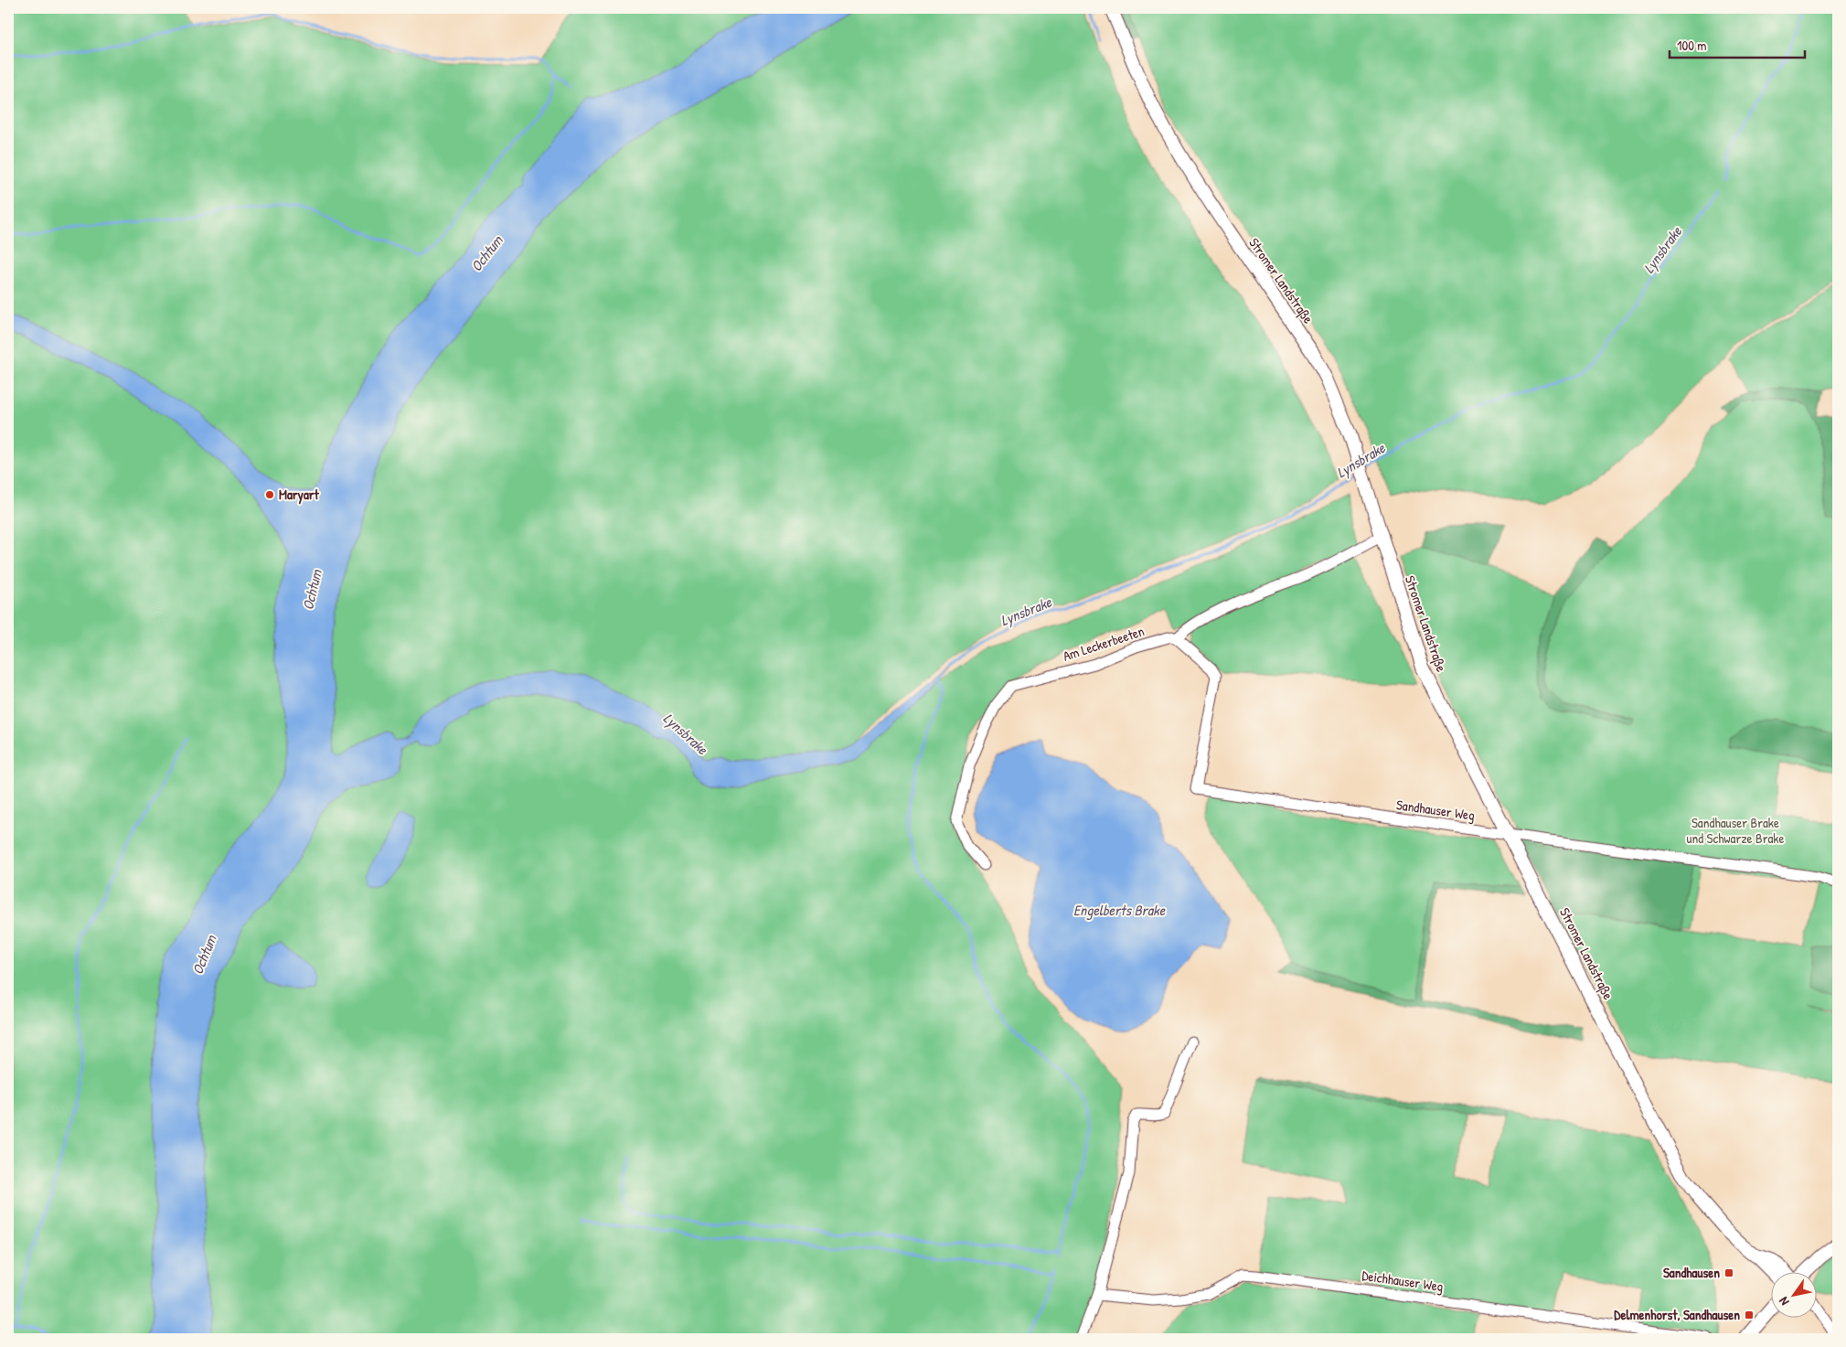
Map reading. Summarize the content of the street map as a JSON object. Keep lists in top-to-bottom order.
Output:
{
  "streets": {
    "main road": ["Stromer Landstraße"],
    "street": ["Am Leckerbeeten", "Sandhauser Weg", "Deichhauser Weg"]
  },
  "crossings": [
    ["Stromer Landstraße", "Sandhauser Weg"],
    ["Am Leckerbeeten", "Sandhauser Weg"]
  ],
  "water": ["Lynsbrake", "Ochtum", "Engelberts Brake"],
  "parks": ["Sandhauser Brake und Schwarze Brake"],
  "places": {
    "other": ["Maryart"],
    "transit": ["Sandhausen", "Delmenhorst, Sandhausen"]
  },
  "scale_bar": "100 m",
  "north": "bottom left"
}
